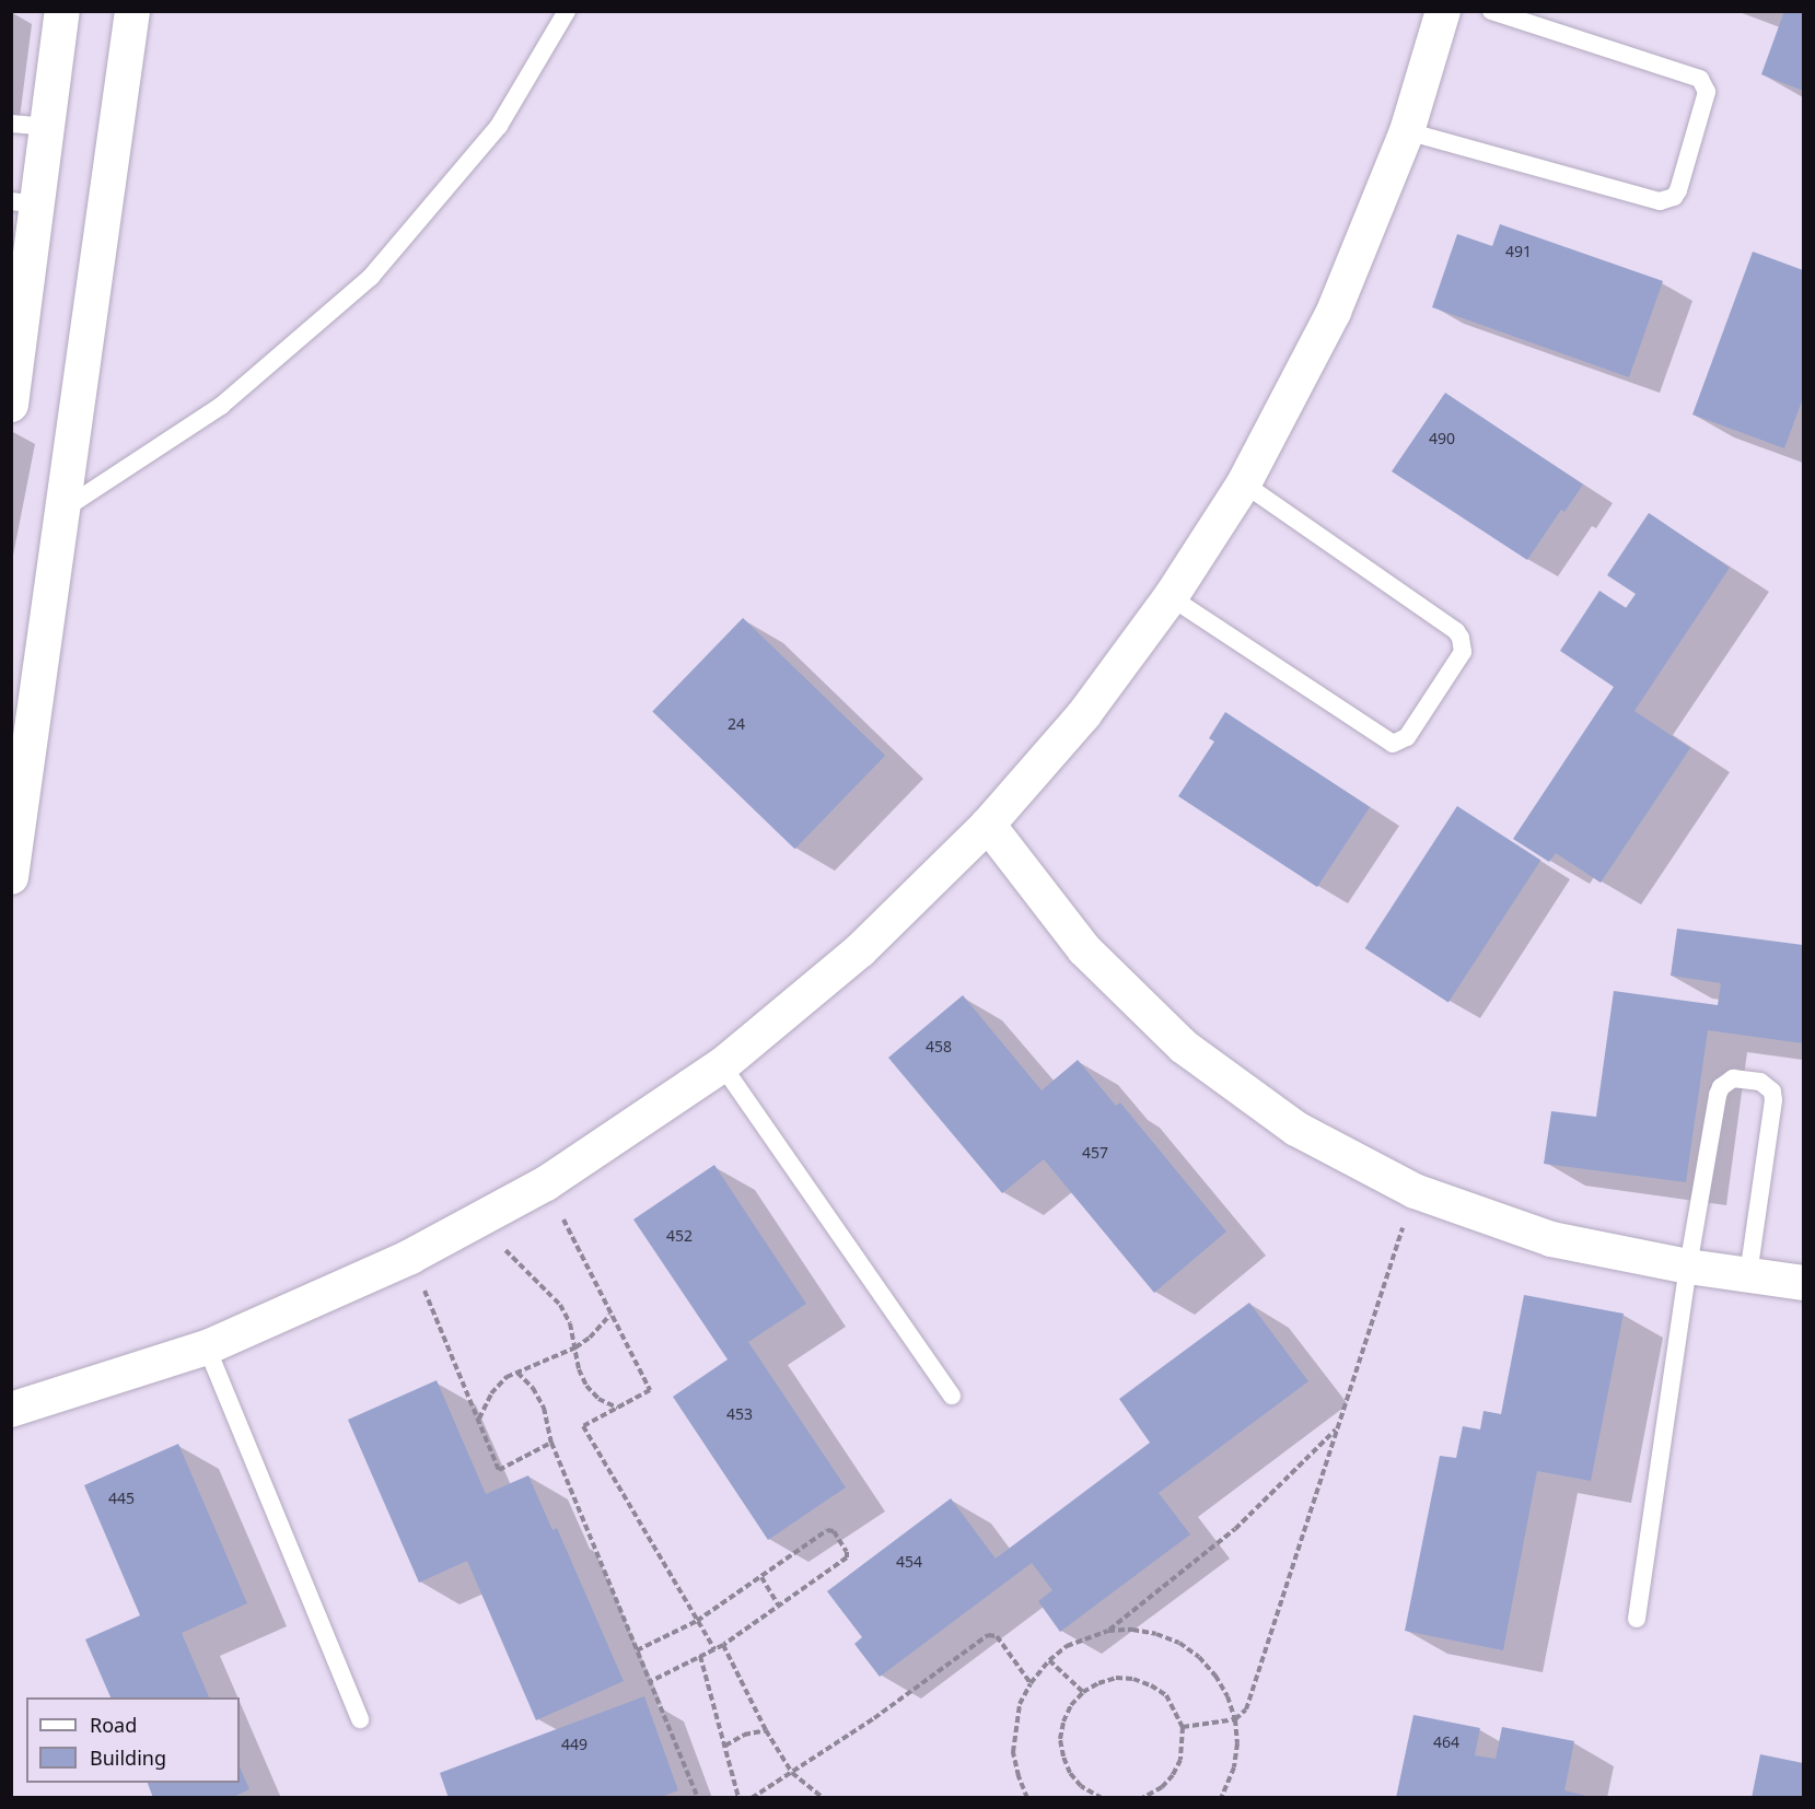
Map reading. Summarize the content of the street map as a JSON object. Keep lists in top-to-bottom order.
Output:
{
  "house_numbers": [
    "491",
    "490",
    "24",
    "458",
    "457",
    "452",
    "453",
    "445",
    "454",
    "464",
    "449"
  ],
  "legend": ["Road", "Building"]
}
